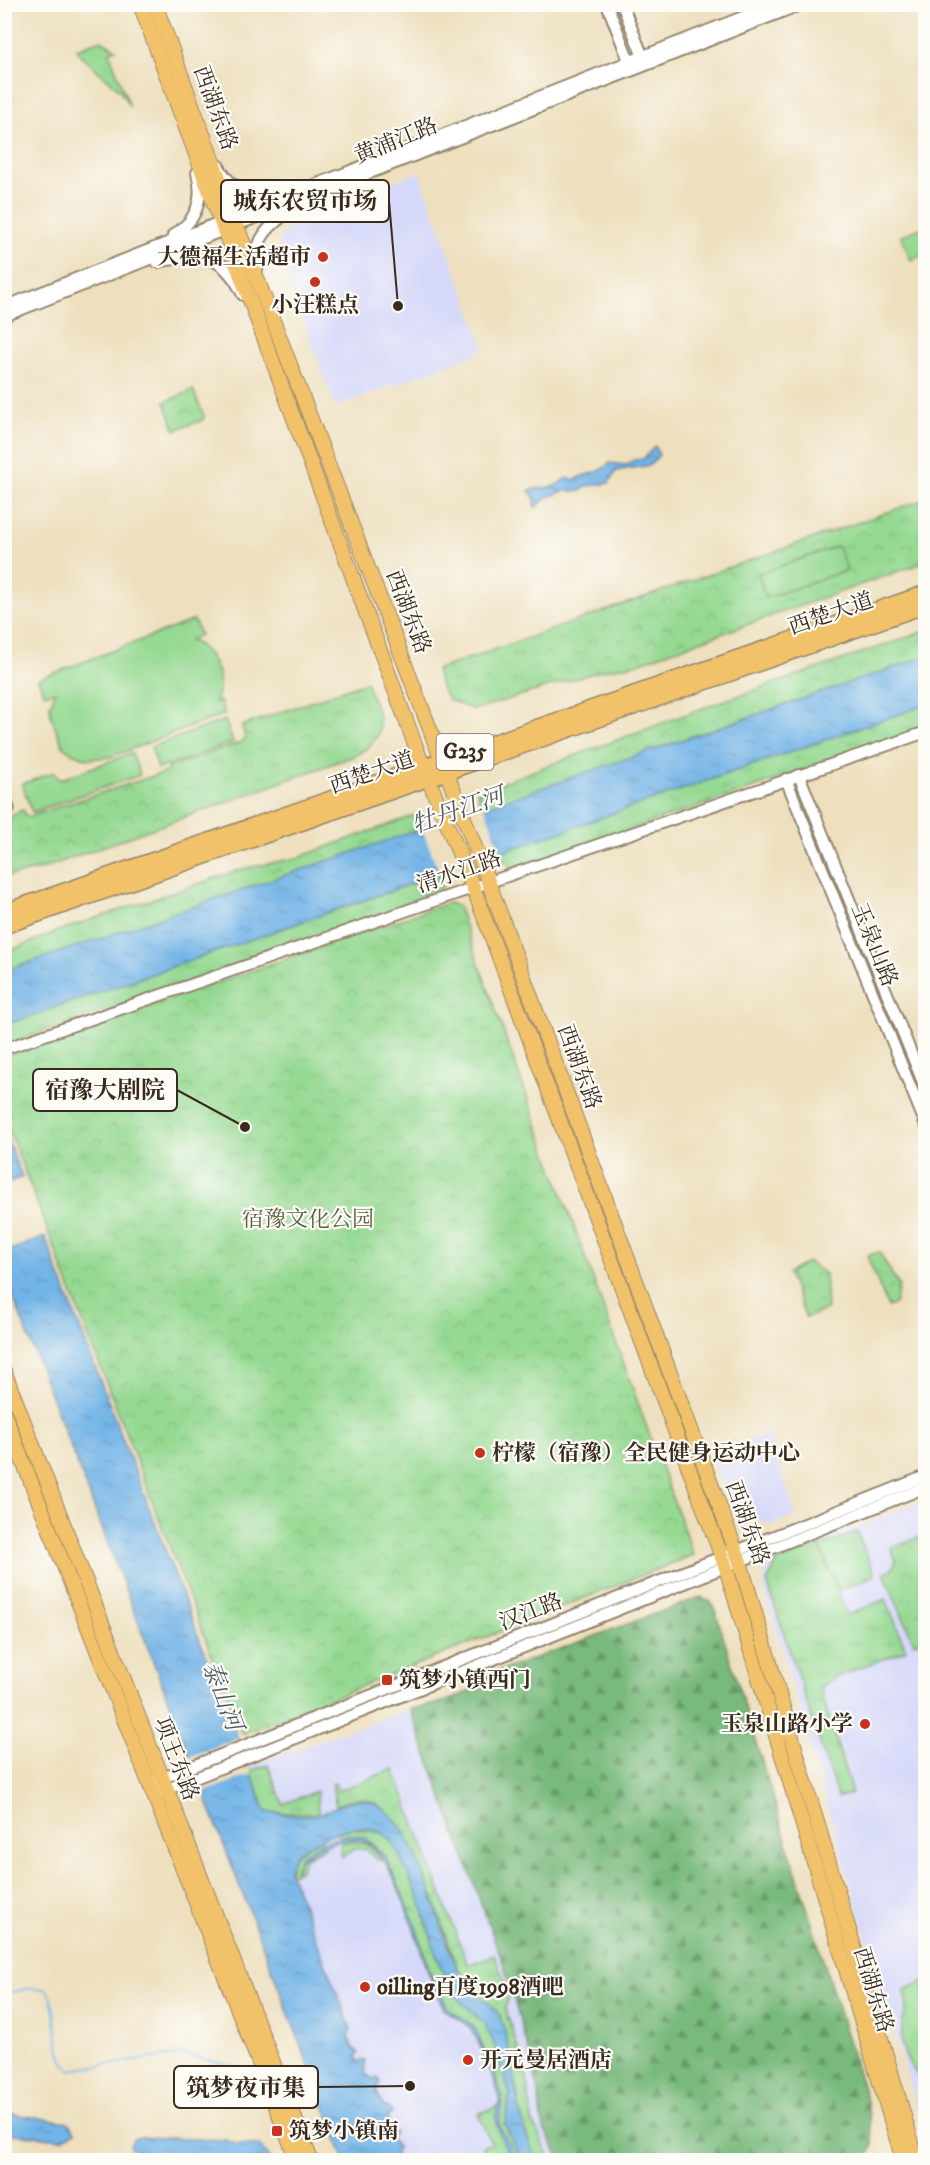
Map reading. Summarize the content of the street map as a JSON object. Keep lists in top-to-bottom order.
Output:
{
  "streets": {
    "highway": ["西楚大道", "G235"],
    "main road": ["西湖东路", "项王东路"],
    "street": [
      "黄浦江路",
      "清水江路",
      "玉泉山路",
      "汉江路"
    ]
  },
  "crossings": [
    ["西湖东路", "黄浦江路"],
    ["西湖东路", "西楚大道"],
    ["西湖东路", "清水江路"],
    ["西湖东路", "汉江路"],
    ["清水江路", "玉泉山路"],
    ["汉江路", "项王东路"]
  ],
  "water": ["牡丹江河", "泰山河"],
  "parks": ["宿豫文化公园"],
  "places": {
    "other": [
      "大德福生活超市",
      "小汪糕点",
      "城东农贸市场",
      "宿豫大剧院",
      "柠檬（宿豫）全民健身运动中心",
      "玉泉山路小学",
      "oilling百度1998酒吧",
      "开元曼居酒店",
      "筑梦夜市集"
    ],
    "transit": ["筑梦小镇西门", "筑梦小镇南"]
  }
}
